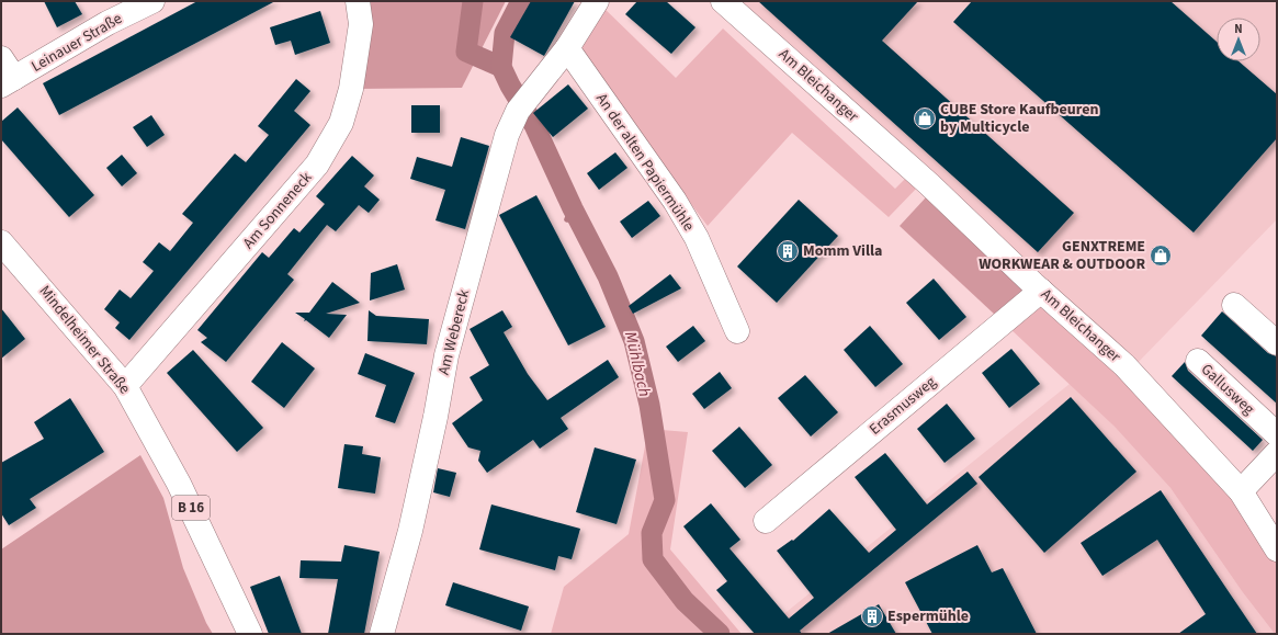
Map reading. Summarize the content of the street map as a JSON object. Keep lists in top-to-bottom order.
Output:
{
  "streets": {
    "street": [
      "Leinauer Straße",
      "Am Bleichanger",
      "An der alten Papiermühle",
      "Am Sonneneck",
      "Am Webereck",
      "Mindelheimer Straße",
      "Gallusweg",
      "Erasmusweg",
      "B 16"
    ]
  },
  "crossings": [
    ["Am Bleichanger", "Erasmusweg"],
    ["An der alten Papiermühle", "Am Webereck"],
    ["Am Sonneneck", "Mindelheimer Straße"]
  ],
  "water": ["Mühlbach"],
  "places": {
    "shop": ["CUBE Store Kaufbeuren by Multicycle", "GENXTREME WORKWEAR & OUTDOOR"],
    "building": ["Momm Villa", "Espermühle"]
  },
  "north": "top"
}
